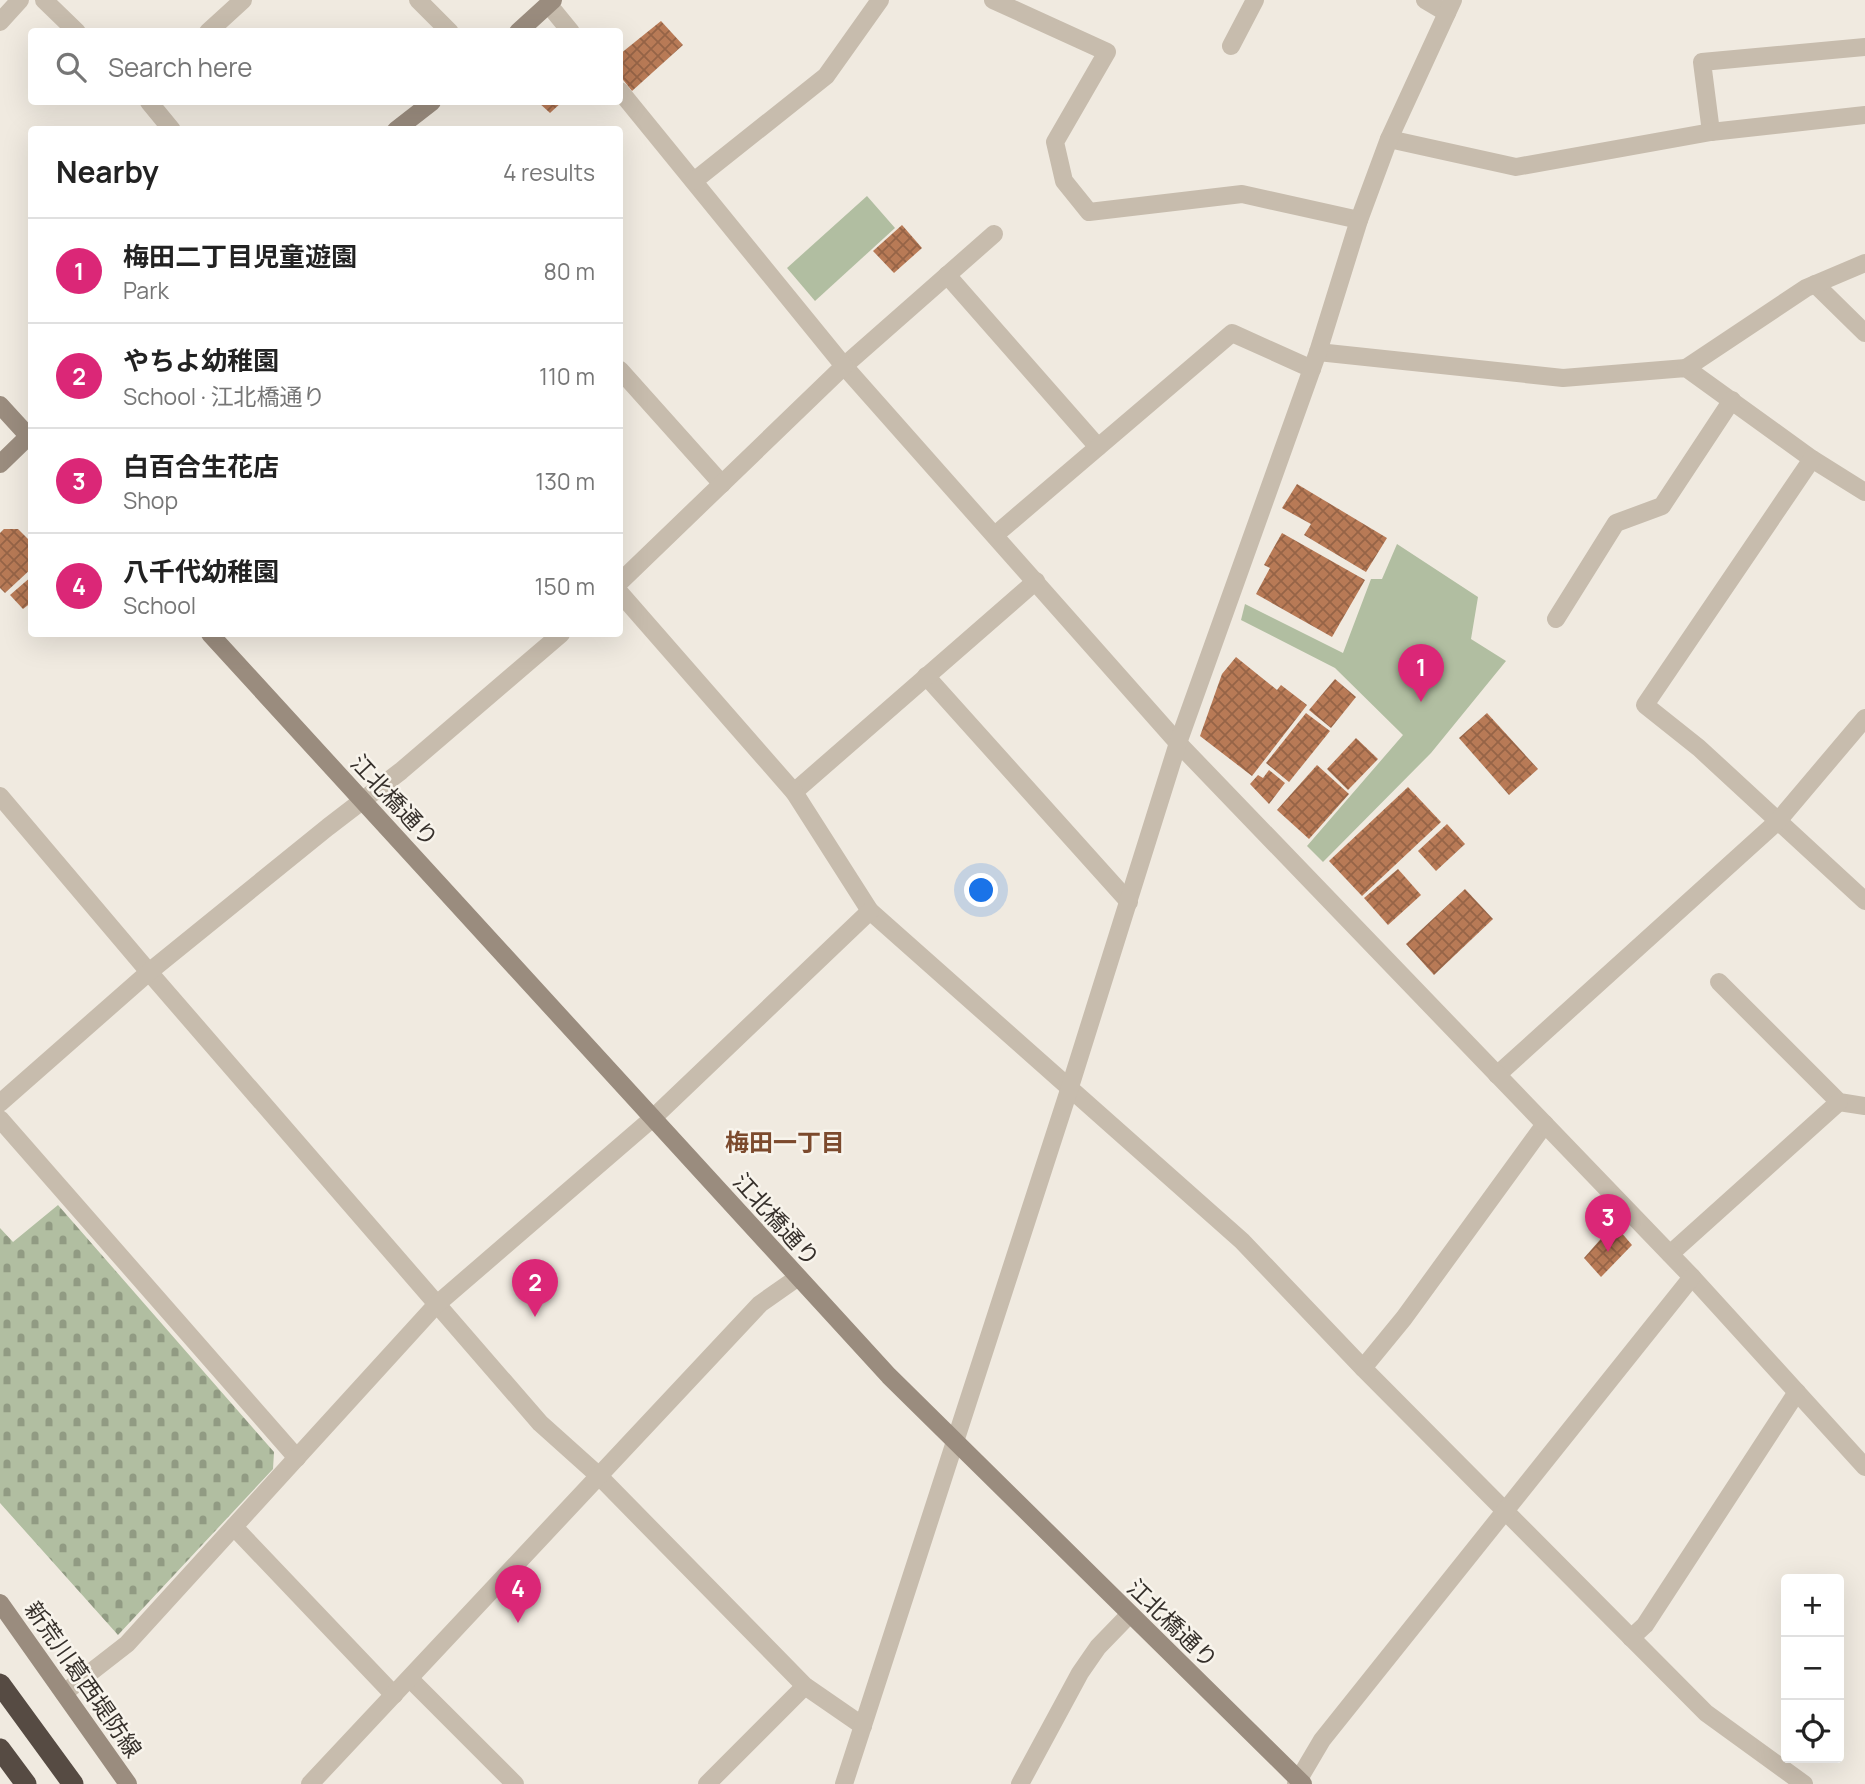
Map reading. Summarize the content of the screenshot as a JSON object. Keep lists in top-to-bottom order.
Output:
{
  "streets": {
    "main road": ["江北橋通り", "新荒川葛西堤防線"]
  },
  "districts": ["梅田一丁目"],
  "page": {
    "search": "Search here",
    "heading": ["Nearby", "4 results"],
    "list": [
      {
        "mark": "1",
        "name": "梅田二丁目児童遊園",
        "note": "Park",
        "value": "80 m"
      },
      {
        "mark": "2",
        "name": "やちよ幼稚園",
        "note": "School · 江北橋通り",
        "value": "110 m"
      },
      {
        "mark": "3",
        "name": "白百合生花店",
        "note": "Shop",
        "value": "130 m"
      },
      {
        "mark": "4",
        "name": "八千代幼稚園",
        "note": "School",
        "value": "150 m"
      }
    ],
    "pins": [
      "1",
      "3",
      "2",
      "4"
    ],
    "map_buttons": ["+", "−"]
  }
}
